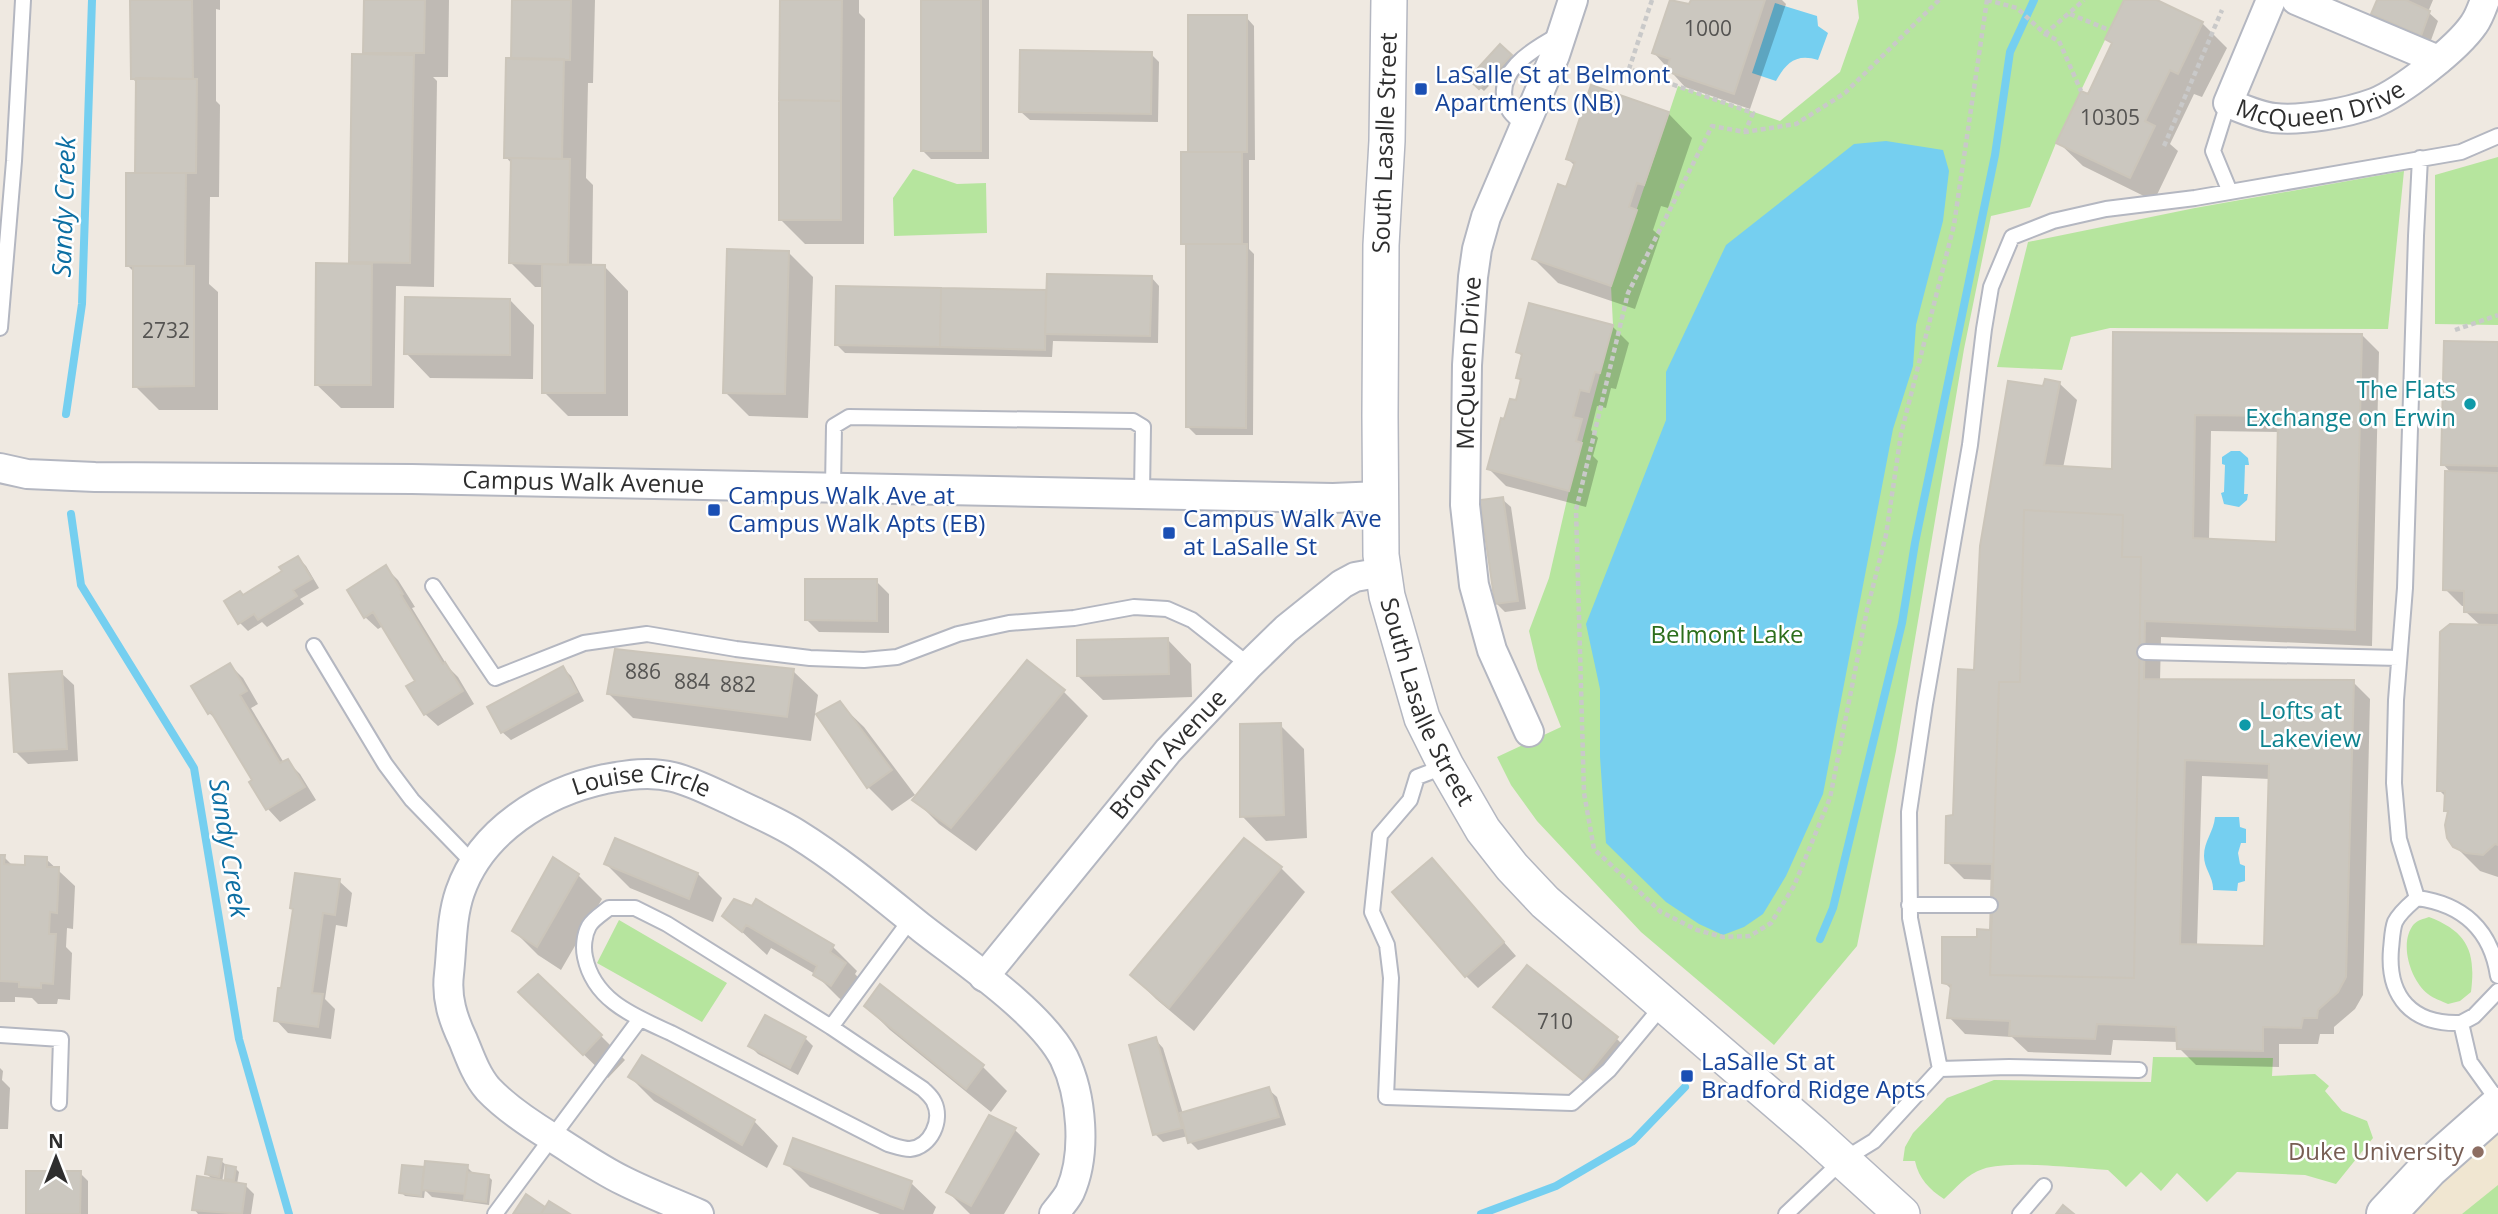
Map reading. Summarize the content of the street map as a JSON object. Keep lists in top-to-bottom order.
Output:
{
  "streets": {
    "street": [
      "McQueen Drive",
      "South Lasalle Street",
      "Campus Walk Avenue",
      "Brown Avenue",
      "Louise Circle"
    ]
  },
  "crossings": [
    ["South Lasalle Street", "Campus Walk Avenue"],
    ["South Lasalle Street", "Brown Avenue"],
    ["Brown Avenue", "Louise Circle"]
  ],
  "water": ["Sandy Creek"],
  "parks": ["Belmont Lake"],
  "places": {
    "transit": [
      "LaSalle St at Belmont Apartments (NB)",
      "Campus Walk Ave at Campus Walk Apts (EB)",
      "Campus Walk Ave at LaSalle St",
      "LaSalle St at Bradford Ridge Apts"
    ],
    "other": ["The Flats Exchange on Erwin", "Lofts at Lakeview", "Duke University"]
  },
  "house_numbers": [
    "1000",
    "10305",
    "2732",
    "886",
    "884",
    "882",
    "710"
  ],
  "north": "top"
}
